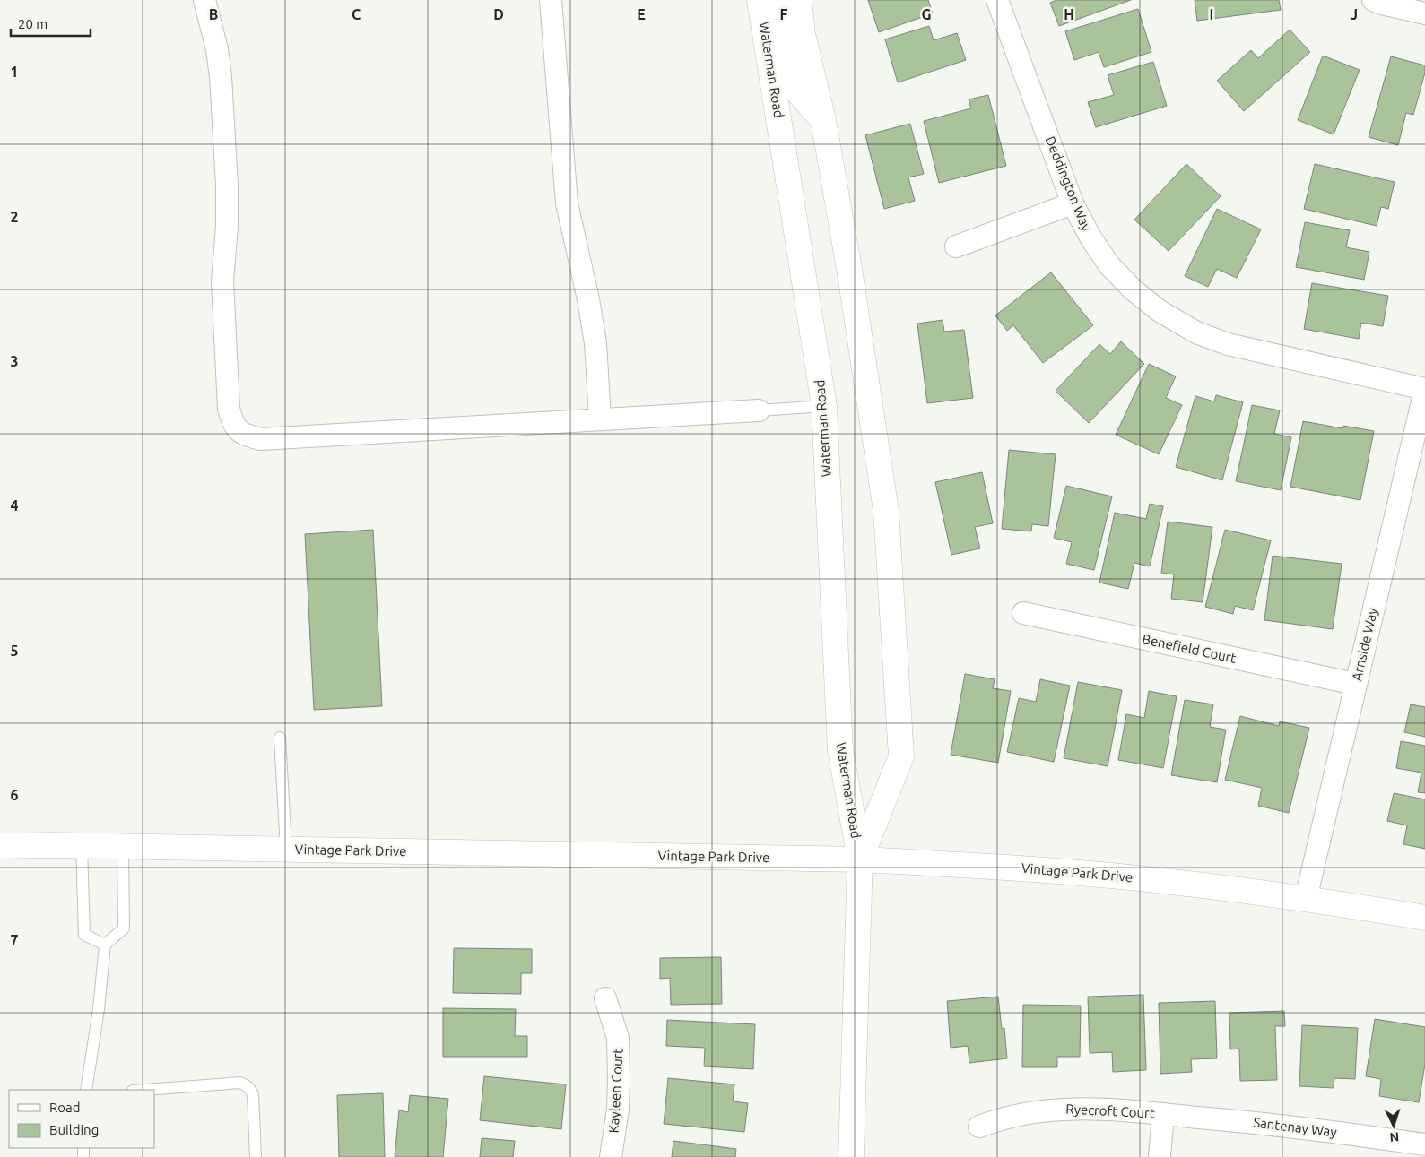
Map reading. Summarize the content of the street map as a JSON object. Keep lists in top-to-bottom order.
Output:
{
  "streets": {
    "street": [
      "Waterman Road",
      "Deddington Way",
      "Arnside Way",
      "Benefield Court",
      "Vintage Park Drive",
      "Kayleen Court",
      "Ryecroft Court",
      "Santenay Way"
    ]
  },
  "crossings": [
    ["Waterman Road", "Vintage Park Drive"],
    ["Deddington Way", "Arnside Way"],
    ["Arnside Way", "Benefield Court"],
    ["Arnside Way", "Vintage Park Drive"],
    ["Ryecroft Court", "Santenay Way"]
  ],
  "legend": ["Road", "Building"],
  "scale_bar": "20 m",
  "north": "bottom",
  "grid": {
    "columns": [
      "B",
      "C",
      "D",
      "E",
      "F",
      "G",
      "H",
      "I",
      "J"
    ],
    "rows": [
      "1",
      "2",
      "3",
      "4",
      "5",
      "6",
      "7"
    ]
  }
}
